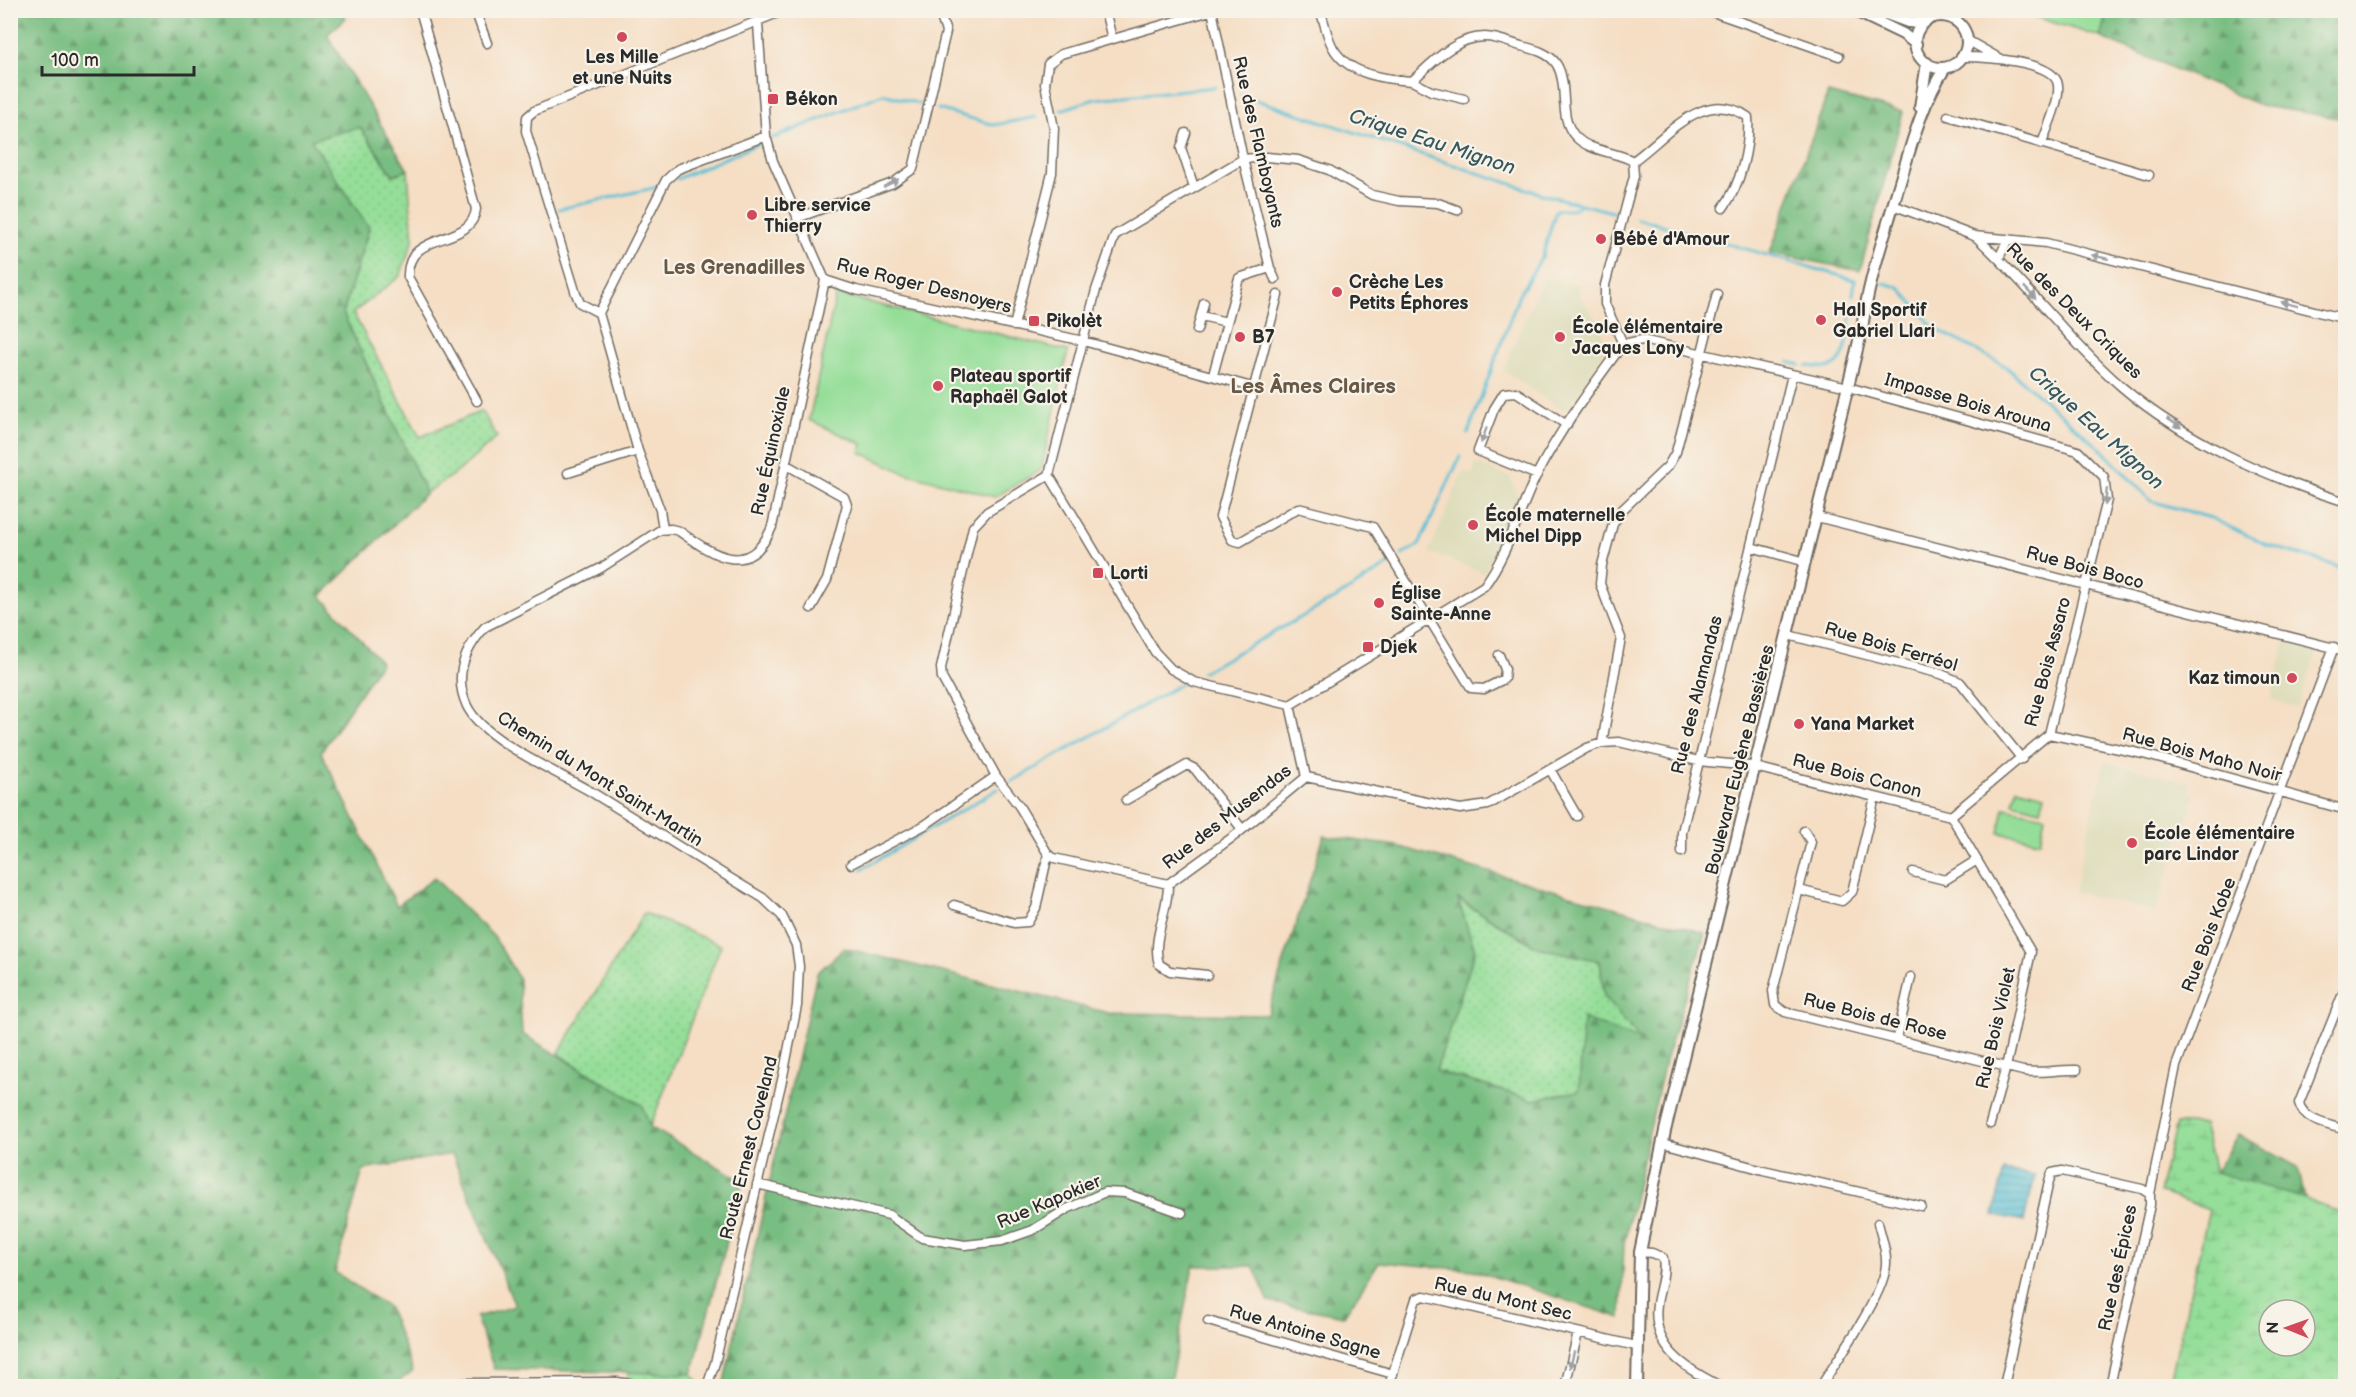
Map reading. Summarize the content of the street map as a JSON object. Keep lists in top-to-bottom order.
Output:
{
  "streets": {
    "street": [
      "Rue des Flamboyants",
      "Rue Roger Desnoyers",
      "Rue des Deux Criques",
      "Impasse Bois Arouna",
      "Rue Équinoxiale",
      "Rue Bois Boco",
      "Rue Bois Ferréol",
      "Rue Bois Assaro",
      "Rue des Alamandas",
      "Rue Bois Maho Noir",
      "Boulevard Eugène Bassières",
      "Rue Bois Canon",
      "Chemin du Mont Saint-Martin",
      "Rue des Musendas",
      "Rue Bois Kobe",
      "Rue Bois de Rose",
      "Rue Bois Violet",
      "Route Ernest Caveland",
      "Rue Kapokier",
      "Rue des Épices",
      "Rue du Mont Sec",
      "Rue Antoine Sagne"
    ]
  },
  "crossings": [
    ["Rue Roger Desnoyers", "Rue Équinoxiale"],
    ["Rue des Deux Criques", "Boulevard Eugène Bassières"],
    ["Impasse Bois Arouna", "Rue Bois Assaro"],
    ["Impasse Bois Arouna", "Rue des Alamandas"],
    ["Impasse Bois Arouna", "Boulevard Eugène Bassières"],
    ["Rue Équinoxiale", "Chemin du Mont Saint-Martin"],
    ["Rue Bois Boco", "Rue Bois Assaro"],
    ["Rue Bois Boco", "Boulevard Eugène Bassières"],
    ["Rue Bois Boco", "Rue Bois Kobe"],
    ["Rue Bois Ferréol", "Rue Bois Assaro"],
    ["Rue Bois Ferréol", "Boulevard Eugène Bassières"],
    ["Rue Bois Assaro", "Rue Bois Maho Noir"],
    ["Rue Bois Assaro", "Rue Bois Canon"],
    ["Rue Bois Assaro", "Rue Bois Violet"],
    ["Rue des Alamandas", "Rue Bois Canon"],
    ["Rue Bois Maho Noir", "Rue Bois Kobe"],
    ["Boulevard Eugène Bassières", "Rue Bois Canon"],
    ["Boulevard Eugène Bassières", "Rue du Mont Sec"],
    ["Rue Bois Canon", "Rue Bois Violet"],
    ["Chemin du Mont Saint-Martin", "Route Ernest Caveland"],
    ["Rue Bois Kobe", "Rue des Épices"],
    ["Rue Bois de Rose", "Rue Bois Violet"],
    ["Route Ernest Caveland", "Rue Kapokier"],
    ["Rue du Mont Sec", "Rue Antoine Sagne"]
  ],
  "districts": ["Les Grenadilles", "Les Âmes Claires"],
  "water": ["Crique Eau Mignon"],
  "places": {
    "other": [
      "Les Mille et une Nuits",
      "Libre service Thierry",
      "Bébé d'Amour",
      "Crèche Les Petits Éphores",
      "Hall Sportif Gabriel Llari",
      "B7",
      "École élémentaire Jacques Lony",
      "Plateau sportif Raphaël Galot",
      "École maternelle Michel Dipp",
      "Église Sainte-Anne",
      "Kaz timoun",
      "Yana Market",
      "École élémentaire parc Lindor"
    ],
    "transit": [
      "Békon",
      "Pikolèt",
      "Lorti",
      "Djek"
    ]
  },
  "scale_bar": "100 m",
  "north": "left"
}
